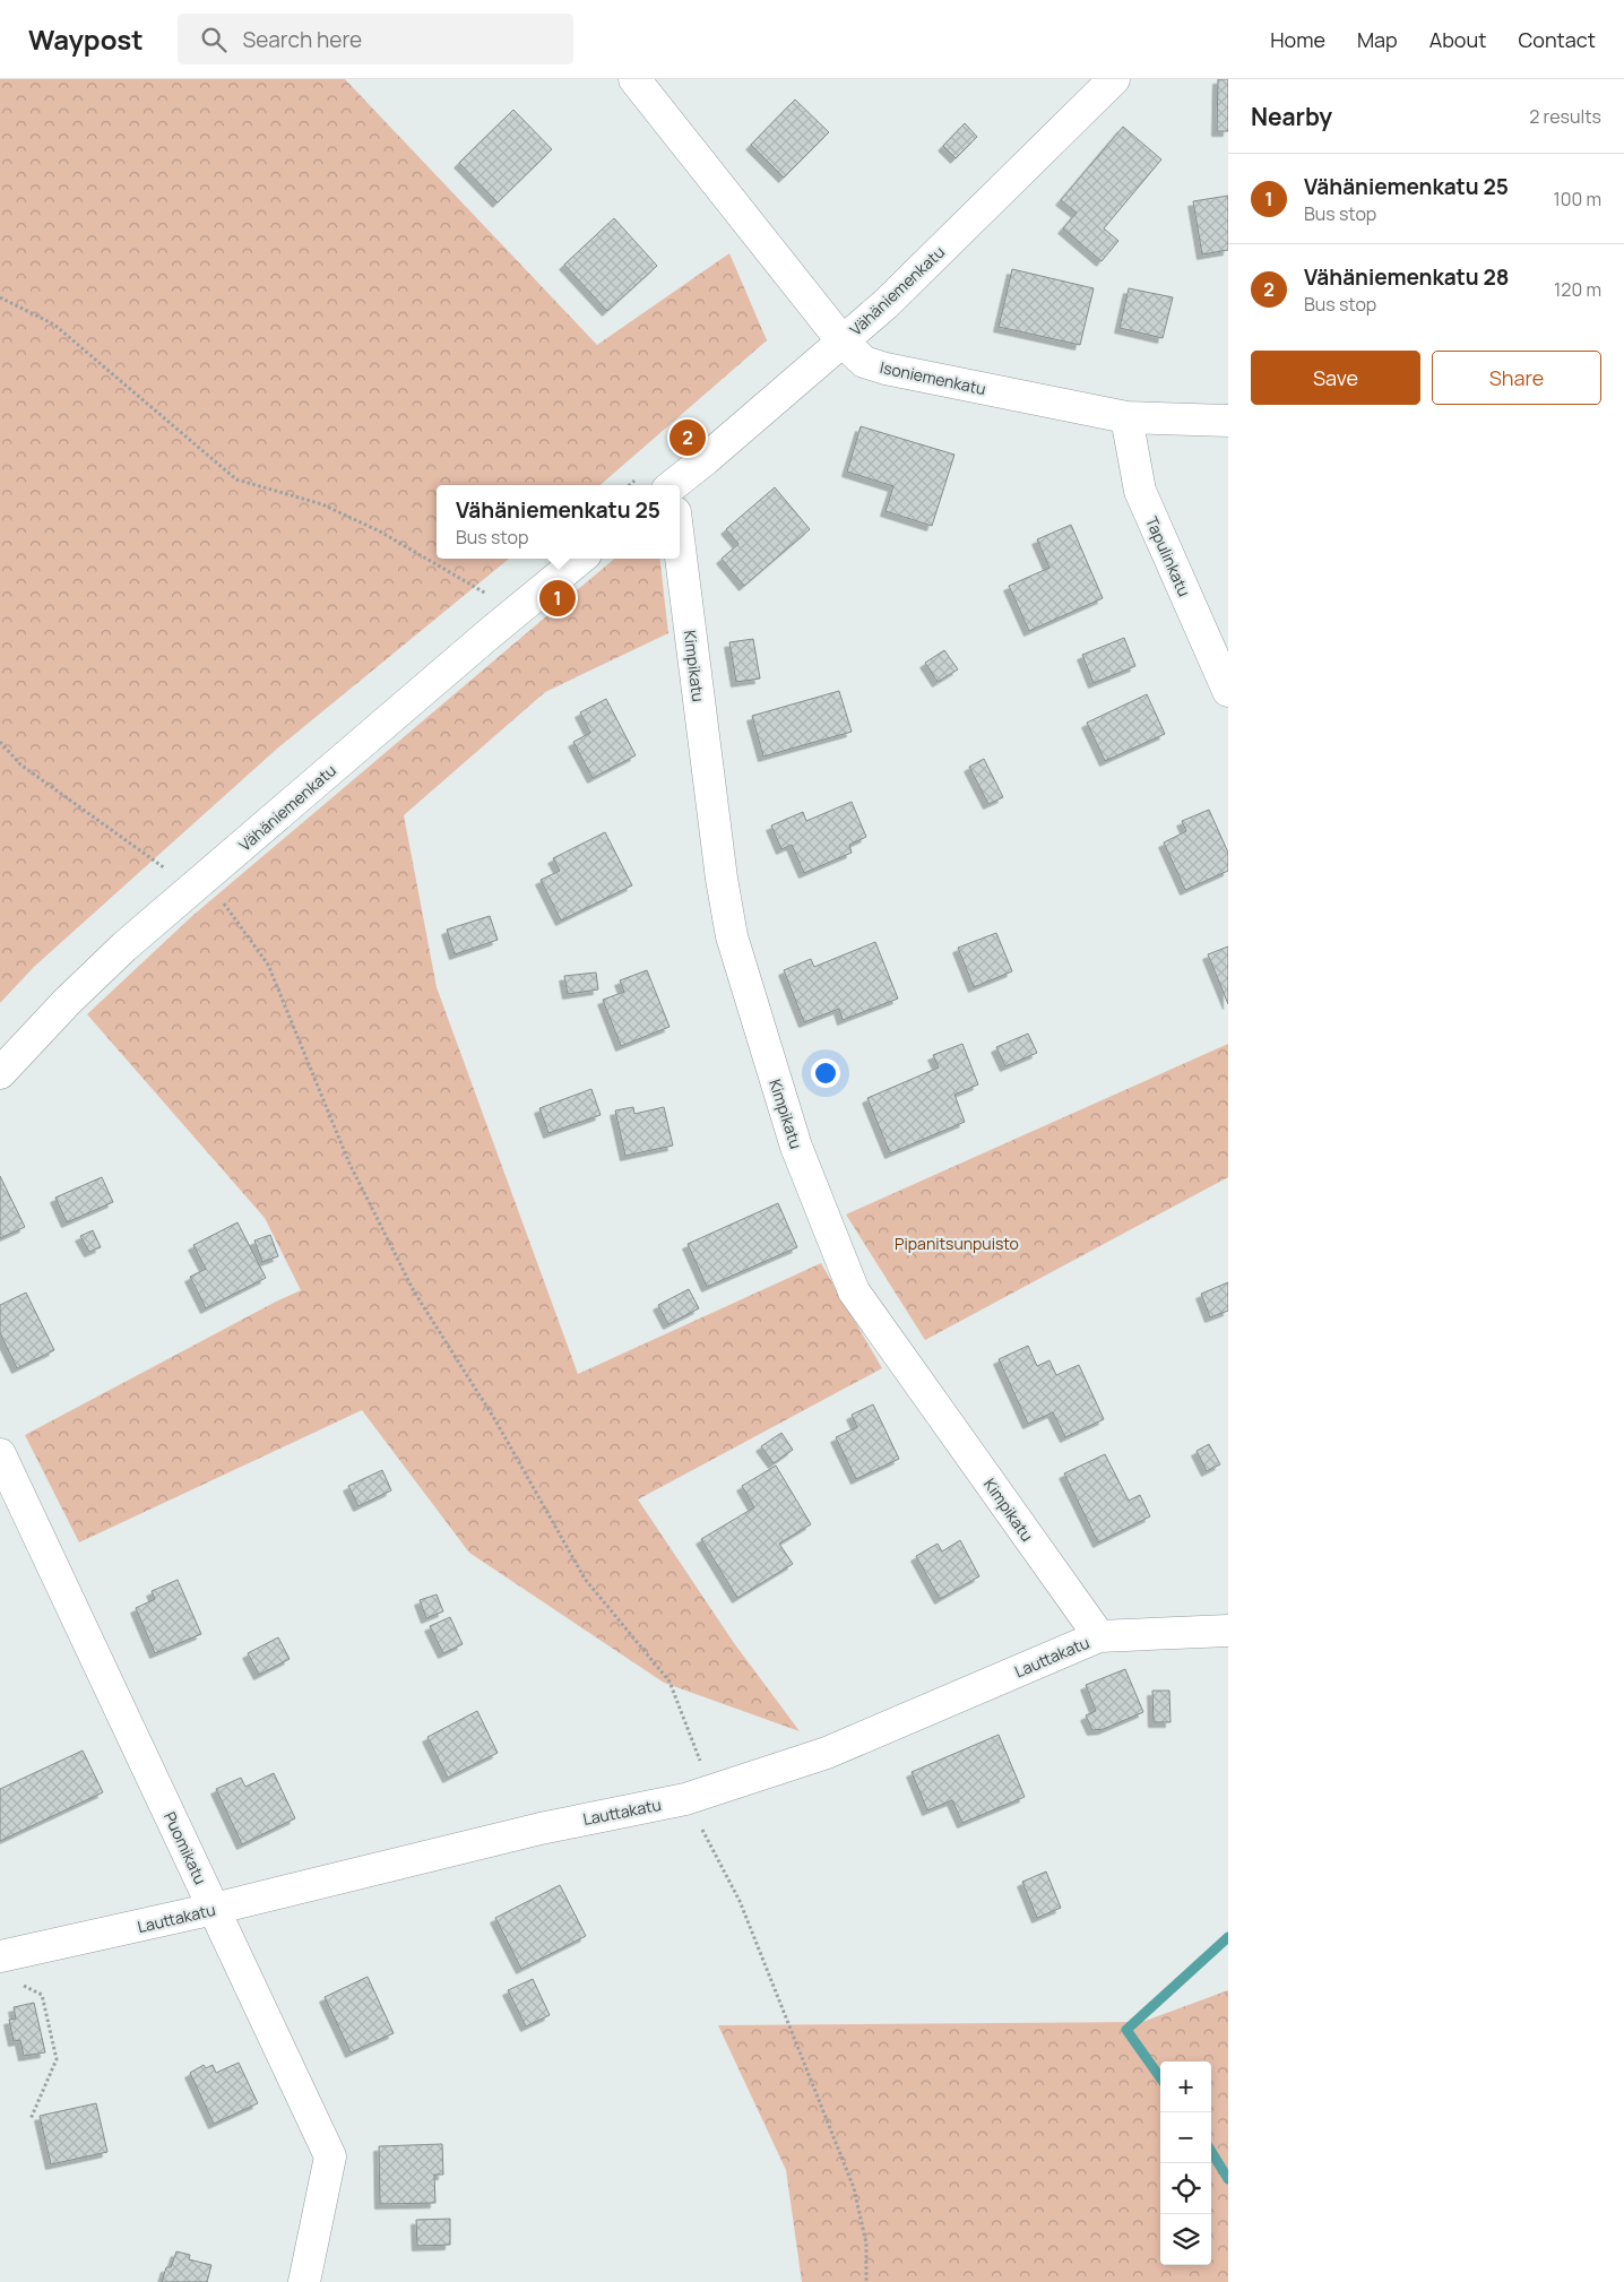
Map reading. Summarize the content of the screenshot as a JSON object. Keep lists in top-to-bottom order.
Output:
{
  "streets": {
    "street": [
      "Vähäniemenkatu",
      "Isoniemenkatu",
      "Tapulinkatu",
      "Kimpikatu",
      "Lauttakatu",
      "Puomikatu"
    ]
  },
  "crossings": [
    ["Vähäniemenkatu", "Isoniemenkatu"],
    ["Isoniemenkatu", "Tapulinkatu"],
    ["Kimpikatu", "Lauttakatu"],
    ["Lauttakatu", "Puomikatu"]
  ],
  "parks": ["Pipanitsunpuisto"],
  "page": {
    "header": "Waypost",
    "search": "Search here",
    "nav": [
      "Home",
      "Map",
      "About",
      "Contact"
    ],
    "heading": ["Nearby", "2 results"],
    "list": [
      {
        "mark": "1",
        "name": "Vähäniemenkatu 25",
        "note": "Bus stop",
        "value": "100 m"
      },
      {
        "mark": "2",
        "name": "Vähäniemenkatu 28",
        "note": "Bus stop",
        "value": "120 m"
      }
    ],
    "buttons": ["Save", "Share"],
    "pins": ["2", "1"],
    "popup": ["Vähäniemenkatu 25", "Bus stop"],
    "map_buttons": ["+", "−"]
  }
}
